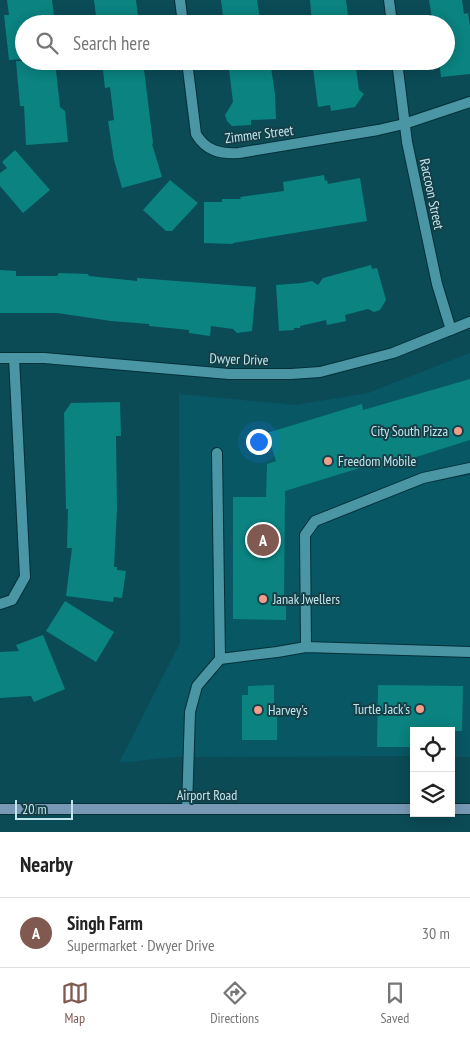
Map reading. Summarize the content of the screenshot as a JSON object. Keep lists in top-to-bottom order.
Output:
{
  "streets": {
    "main road": ["Airport Road"],
    "street": ["Zimmer Street", "Raccoon Street", "Dwyer Drive"]
  },
  "crossings": [
    ["Zimmer Street", "Raccoon Street"],
    ["Raccoon Street", "Dwyer Drive"]
  ],
  "places": [
    "City South Pizza",
    "Freedom Mobile",
    "Janak Jwellers",
    "Turtle Jack's",
    "Harvey's"
  ],
  "scale_bar": "20 m",
  "page": {
    "search": "Search here",
    "pins": "A",
    "scale": "20 m",
    "heading": "Nearby",
    "list": [
      {
        "mark": "A",
        "name": "Singh Farm",
        "note": "Supermarket · Dwyer Drive",
        "value": "30 m"
      }
    ],
    "nav": ["Map", "Directions", "Saved"]
  }
}
